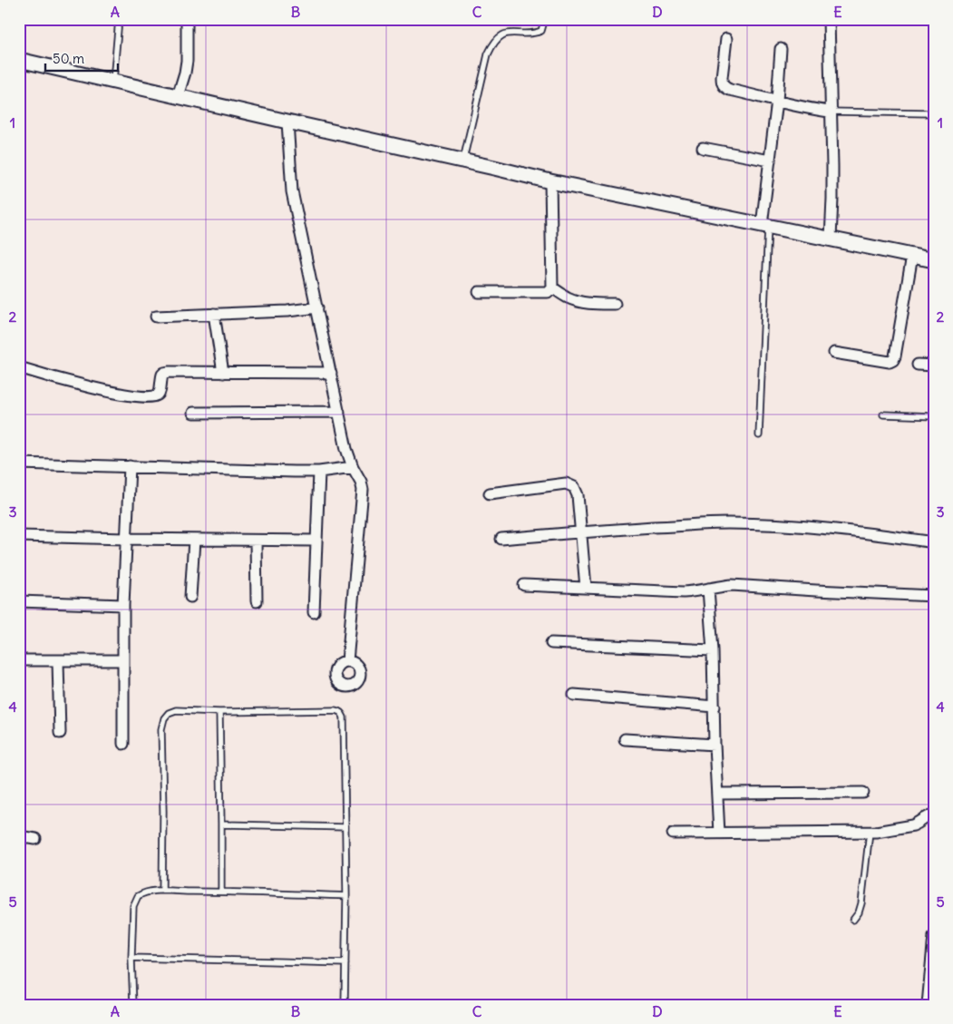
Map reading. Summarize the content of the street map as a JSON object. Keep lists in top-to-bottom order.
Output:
{
  "scale_bar": "50 m",
  "grid": {
    "columns": [
      "A",
      "B",
      "C",
      "D",
      "E"
    ],
    "rows": [
      "1",
      "2",
      "3",
      "4",
      "5"
    ]
  }
}
